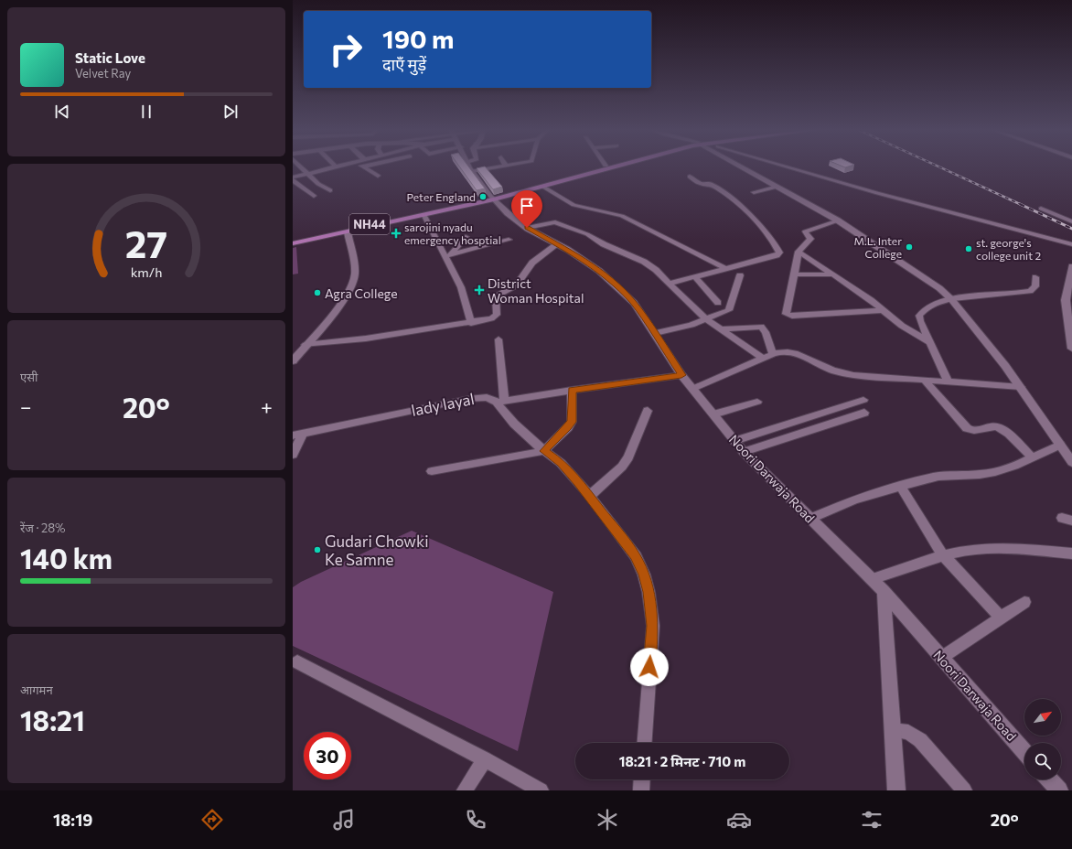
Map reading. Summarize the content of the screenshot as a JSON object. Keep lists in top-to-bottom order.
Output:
{
  "streets": {
    "highway": ["NH44"],
    "street": ["lady layal", "Noori Darwaja Road"]
  },
  "crossings": [
    ["NH44", "Noori Darwaja Road"]
  ],
  "places": {
    "other": [
      "Peter England",
      "M.L. Inter College",
      "st. george's college unit 2",
      "Agra College",
      "Gudari Chowki Ke Samne"
    ],
    "health": ["sarojini nyadu emergency hosptial", "District Woman Hospital"]
  },
  "north": "top right",
  "page": {
    "turn": ["190 m", "दाएँ मुड़ें"],
    "song": ["Static Love", "Velvet Ray"],
    "tile": [
      "एसी",
      ["रेंज · 28%", "140 km"],
      ["आगमन", "18:21"]
    ],
    "heat": ["−", "20°", "+"],
    "limit": "30",
    "trip": "18:21 · 2 मिनट · 710 m",
    "tabs": ["18:19", "20°"],
    "gauge": ["27", "km/h"]
  }
}
